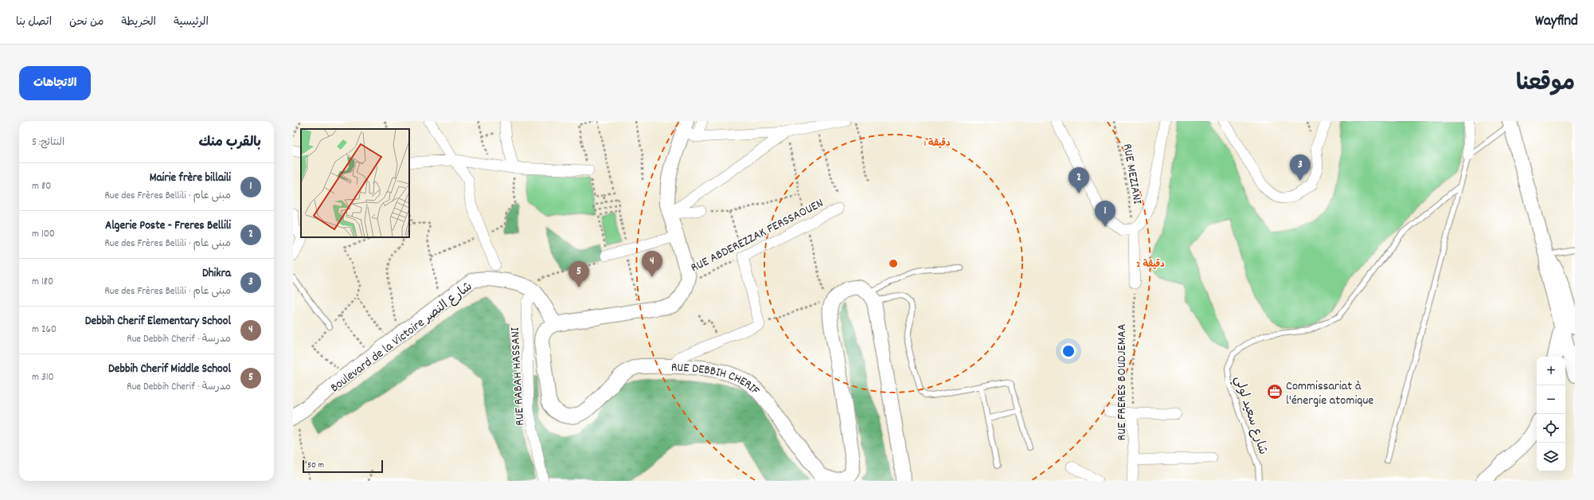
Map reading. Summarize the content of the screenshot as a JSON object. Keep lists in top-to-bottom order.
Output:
{
  "streets": {
    "street": [
      "RUE ABDEREZZAK FERSSAOUEN",
      "Boulevard de la Victoire شارع النصر",
      "RUE RABAH HASSANI",
      "RUE DEBBIH CHERIF",
      "RUE FRERES BOUDJEMAA"
    ],
    "lane": ["شارع سعيد لولي"],
    "path": ["RUE MEZIANI"]
  },
  "crossings": [
    ["RUE ABDEREZZAK FERSSAOUEN", "RUE DEBBIH CHERIF"],
    ["Boulevard de la Victoire شارع النصر", "RUE RABAH HASSANI"]
  ],
  "places": {
    "office": ["Commissariat à l'énergie atomique"]
  },
  "scale_bar": "50 m",
  "page": {
    "header": "Wayfind",
    "nav": [
      "الرئيسية",
      "الخريطة",
      "من نحن",
      "اتصل بنا"
    ],
    "title": "موقعنا",
    "buttons": "الاتجاهات",
    "heading": ["بالقرب منك", "النتائج: 5"],
    "pins": [
      "3",
      "2",
      "1",
      "4",
      "5"
    ],
    "list": [
      {
        "mark": "1",
        "name": "Mairie frère billaili",
        "note": "مبنى عام · Rue des Frères Bellili",
        "value": "80 m"
      },
      {
        "mark": "2",
        "name": "Algerie Poste - Freres Bellili",
        "note": "مبنى عام · Rue des Frères Bellili",
        "value": "100 m"
      },
      {
        "mark": "3",
        "name": "Dhikra",
        "note": "مبنى عام · Rue des Frères Bellili",
        "value": "180 m"
      },
      {
        "mark": "4",
        "name": "Debbih Cherif Elementary School",
        "note": "مدرسة · Rue Debbih Cherif",
        "value": "260 m"
      },
      {
        "mark": "5",
        "name": "Debbih Cherif Middle School",
        "note": "مدرسة · Rue Debbih Cherif",
        "value": "310 m"
      }
    ],
    "map_buttons": ["+", "−"],
    "scale": "50 m"
  },
  "rings": ["1 دقيقة", "2 دقيقة"]
}
